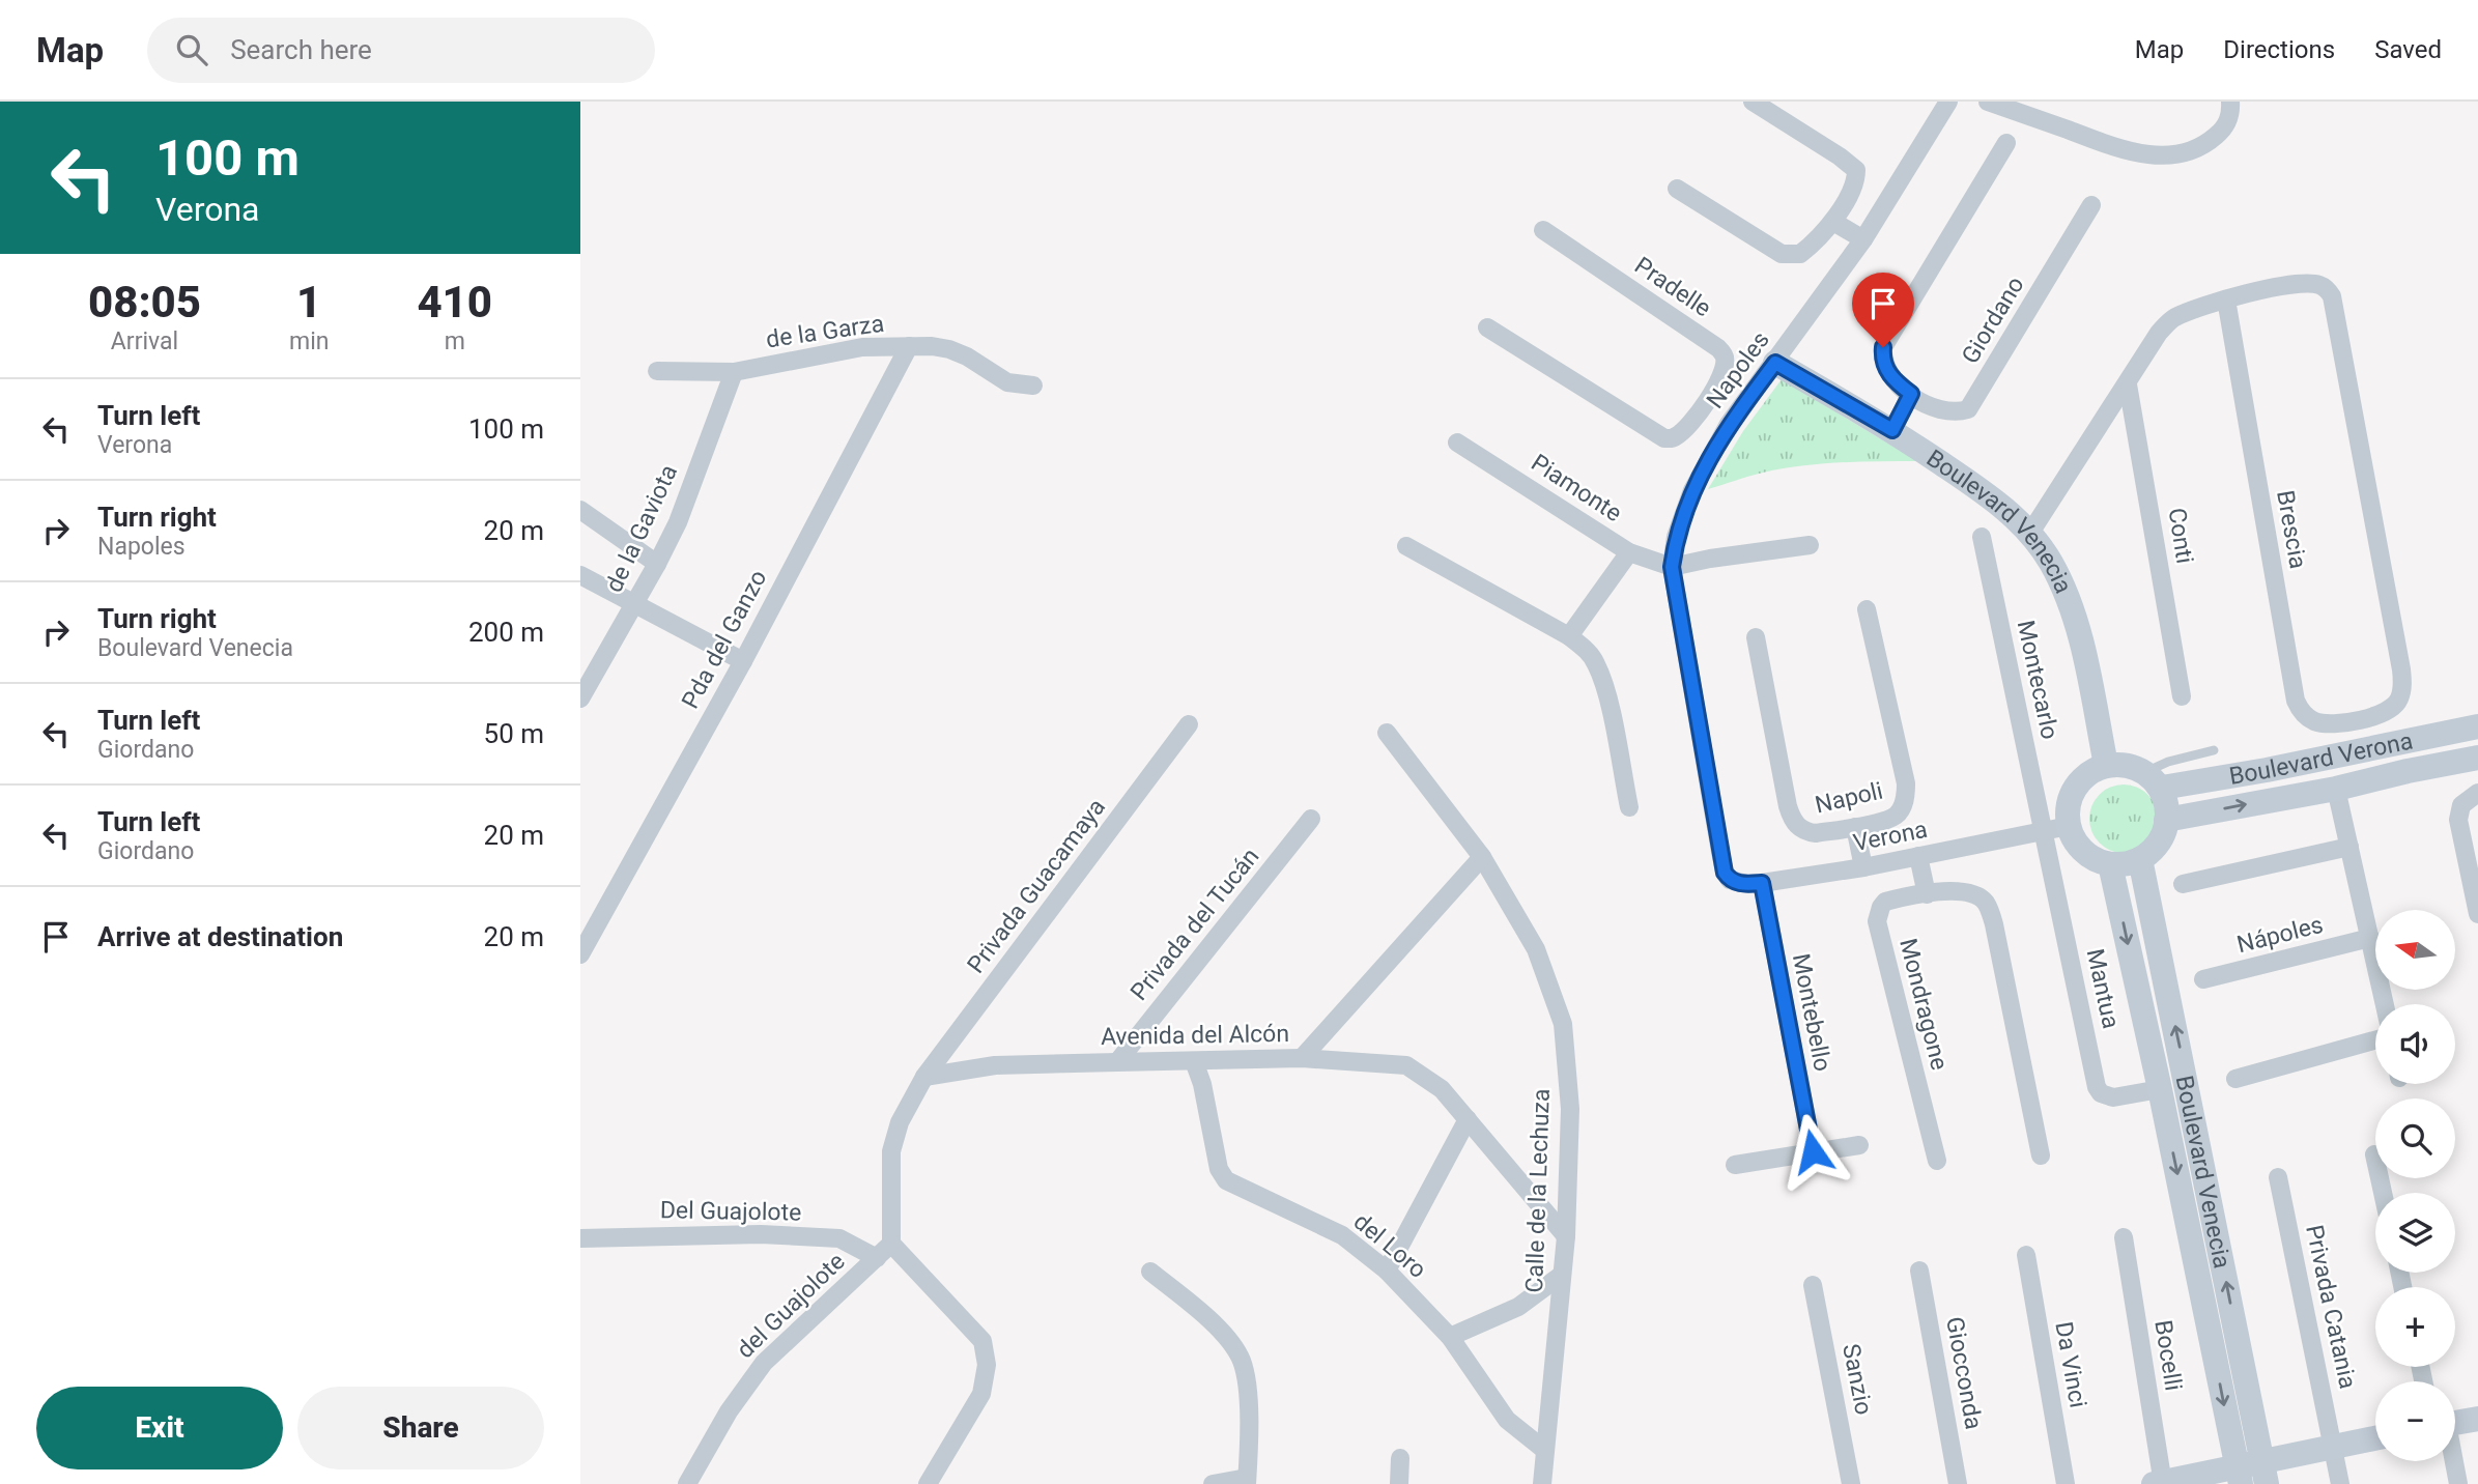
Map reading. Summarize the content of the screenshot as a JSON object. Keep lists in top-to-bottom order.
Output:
{
  "streets": {
    "street": [
      "Pradelle",
      "Giordano",
      "de la Garza",
      "Napoles",
      "Piamonte",
      "Boulevard Venecia",
      "de la Gaviota",
      "Brescia",
      "Conti",
      "Pda del Ganzo",
      "Montecarlo",
      "Boulevard Verona",
      "Napoli",
      "Verona",
      "Privada Guacamaya",
      "Privada del Tucán",
      "Nápoles",
      "Mantua",
      "Mondragone",
      "Montebello",
      "Avenida del Alcón",
      "Calle de la Lechuza",
      "Del Guajolote",
      "del Loro",
      "del Guajolote",
      "Privada Catania",
      "Bocelli",
      "Da Vinci",
      "Giocconda",
      "Sanzio"
    ]
  },
  "crossings": [
    ["de la Garza", "de la Gaviota"],
    ["de la Garza", "Pda del Ganzo"],
    ["Napoles", "Piamonte"],
    ["Napoles", "Boulevard Venecia"],
    ["Napoles", "Verona"],
    ["Boulevard Venecia", "Montecarlo"],
    ["Boulevard Venecia", "Boulevard Verona"],
    ["Boulevard Venecia", "Verona"],
    ["Boulevard Venecia", "Mantua"],
    ["Montecarlo", "Boulevard Verona"],
    ["Montecarlo", "Verona"],
    ["Montecarlo", "Mantua"],
    ["Boulevard Verona", "Verona"],
    ["Boulevard Verona", "Mantua"],
    ["Verona", "Mantua"],
    ["Verona", "Montebello"],
    ["Privada Guacamaya", "Avenida del Alcón"],
    ["Privada del Tucán", "Avenida del Alcón"],
    ["Avenida del Alcón", "Calle de la Lechuza"],
    ["Avenida del Alcón", "del Loro"],
    ["Calle de la Lechuza", "del Loro"],
    ["Del Guajolote", "del Guajolote"]
  ],
  "north": "left",
  "page": {
    "header": "Map",
    "search": "Search here",
    "nav": ["Map", "Directions", "Saved"],
    "turn": ["100 m", "Verona"],
    "eta": [
      "08:05",
      "Arrival",
      "1",
      "min",
      "410",
      "m"
    ],
    "list": [
      {
        "name": "Turn left",
        "note": "Verona",
        "value": "100 m"
      },
      {
        "name": "Turn right",
        "note": "Napoles",
        "value": "20 m"
      },
      {
        "name": "Turn right",
        "note": "Boulevard Venecia",
        "value": "200 m"
      },
      {
        "name": "Turn left",
        "note": "Giordano",
        "value": "50 m"
      },
      {
        "name": "Turn left",
        "note": "Giordano",
        "value": "20 m"
      },
      {
        "name": "Arrive at destination",
        "value": "20 m"
      }
    ],
    "map_buttons": ["+", "−"],
    "buttons": ["Exit", "Share"]
  }
}
